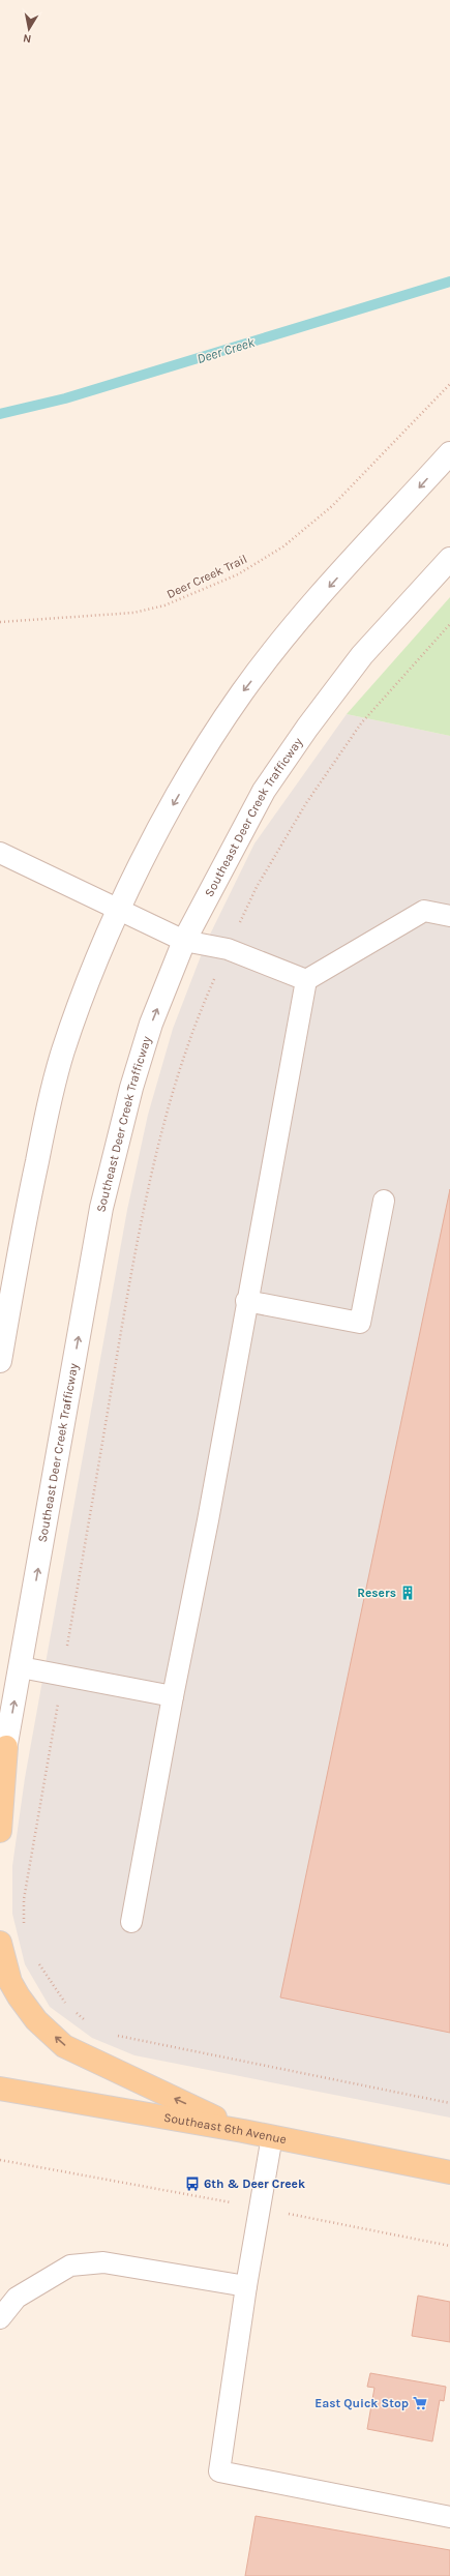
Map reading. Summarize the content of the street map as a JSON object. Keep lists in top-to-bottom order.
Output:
{
  "streets": {
    "main road": ["Southeast 6th Avenue"],
    "street": ["Southeast Deer Creek Trafficway"],
    "path": ["Deer Creek Trail"]
  },
  "water": ["Deer Creek"],
  "places": {
    "building": ["Resers"],
    "bus stop": ["6th & Deer Creek"],
    "supermarket": ["East Quick Stop"]
  },
  "north": "bottom"
}
